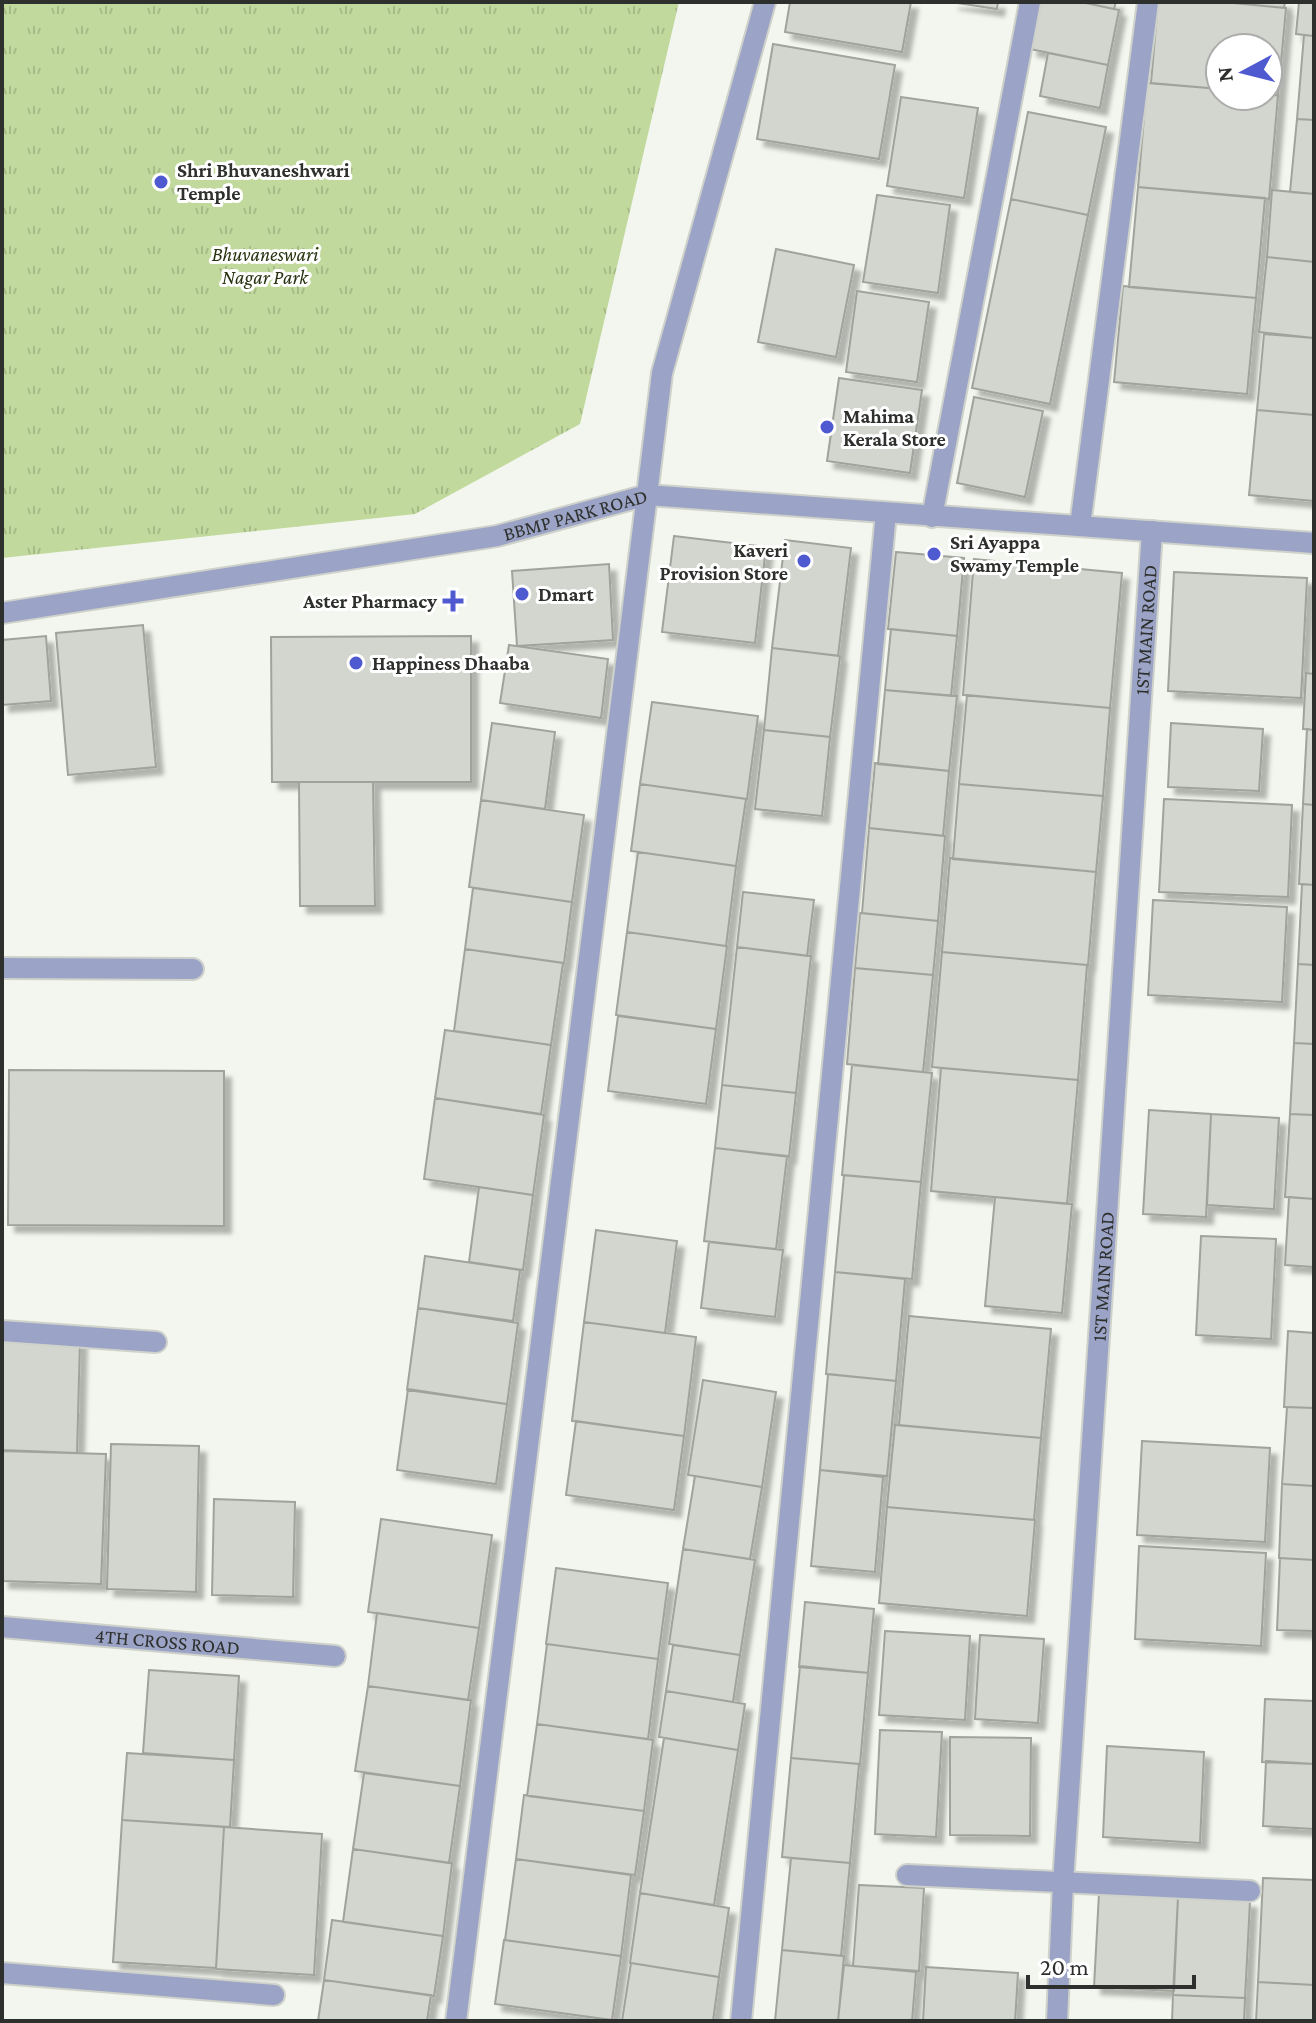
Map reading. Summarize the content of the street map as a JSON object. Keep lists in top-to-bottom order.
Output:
{
  "streets": {
    "street": ["BBMP PARK ROAD", "1ST MAIN ROAD", "4TH CROSS ROAD"]
  },
  "parks": ["Bhuvaneswari Nagar Park"],
  "places": {
    "other": [
      "Shri Bhuvaneshwari Temple",
      "Mahima Kerala Store",
      "Sri Ayappa Swamy Temple",
      "Kaveri Provision Store",
      "Dmart",
      "Happiness Dhaaba"
    ],
    "health": ["Aster Pharmacy"]
  },
  "scale_bar": "20 m",
  "north": "left"
}
